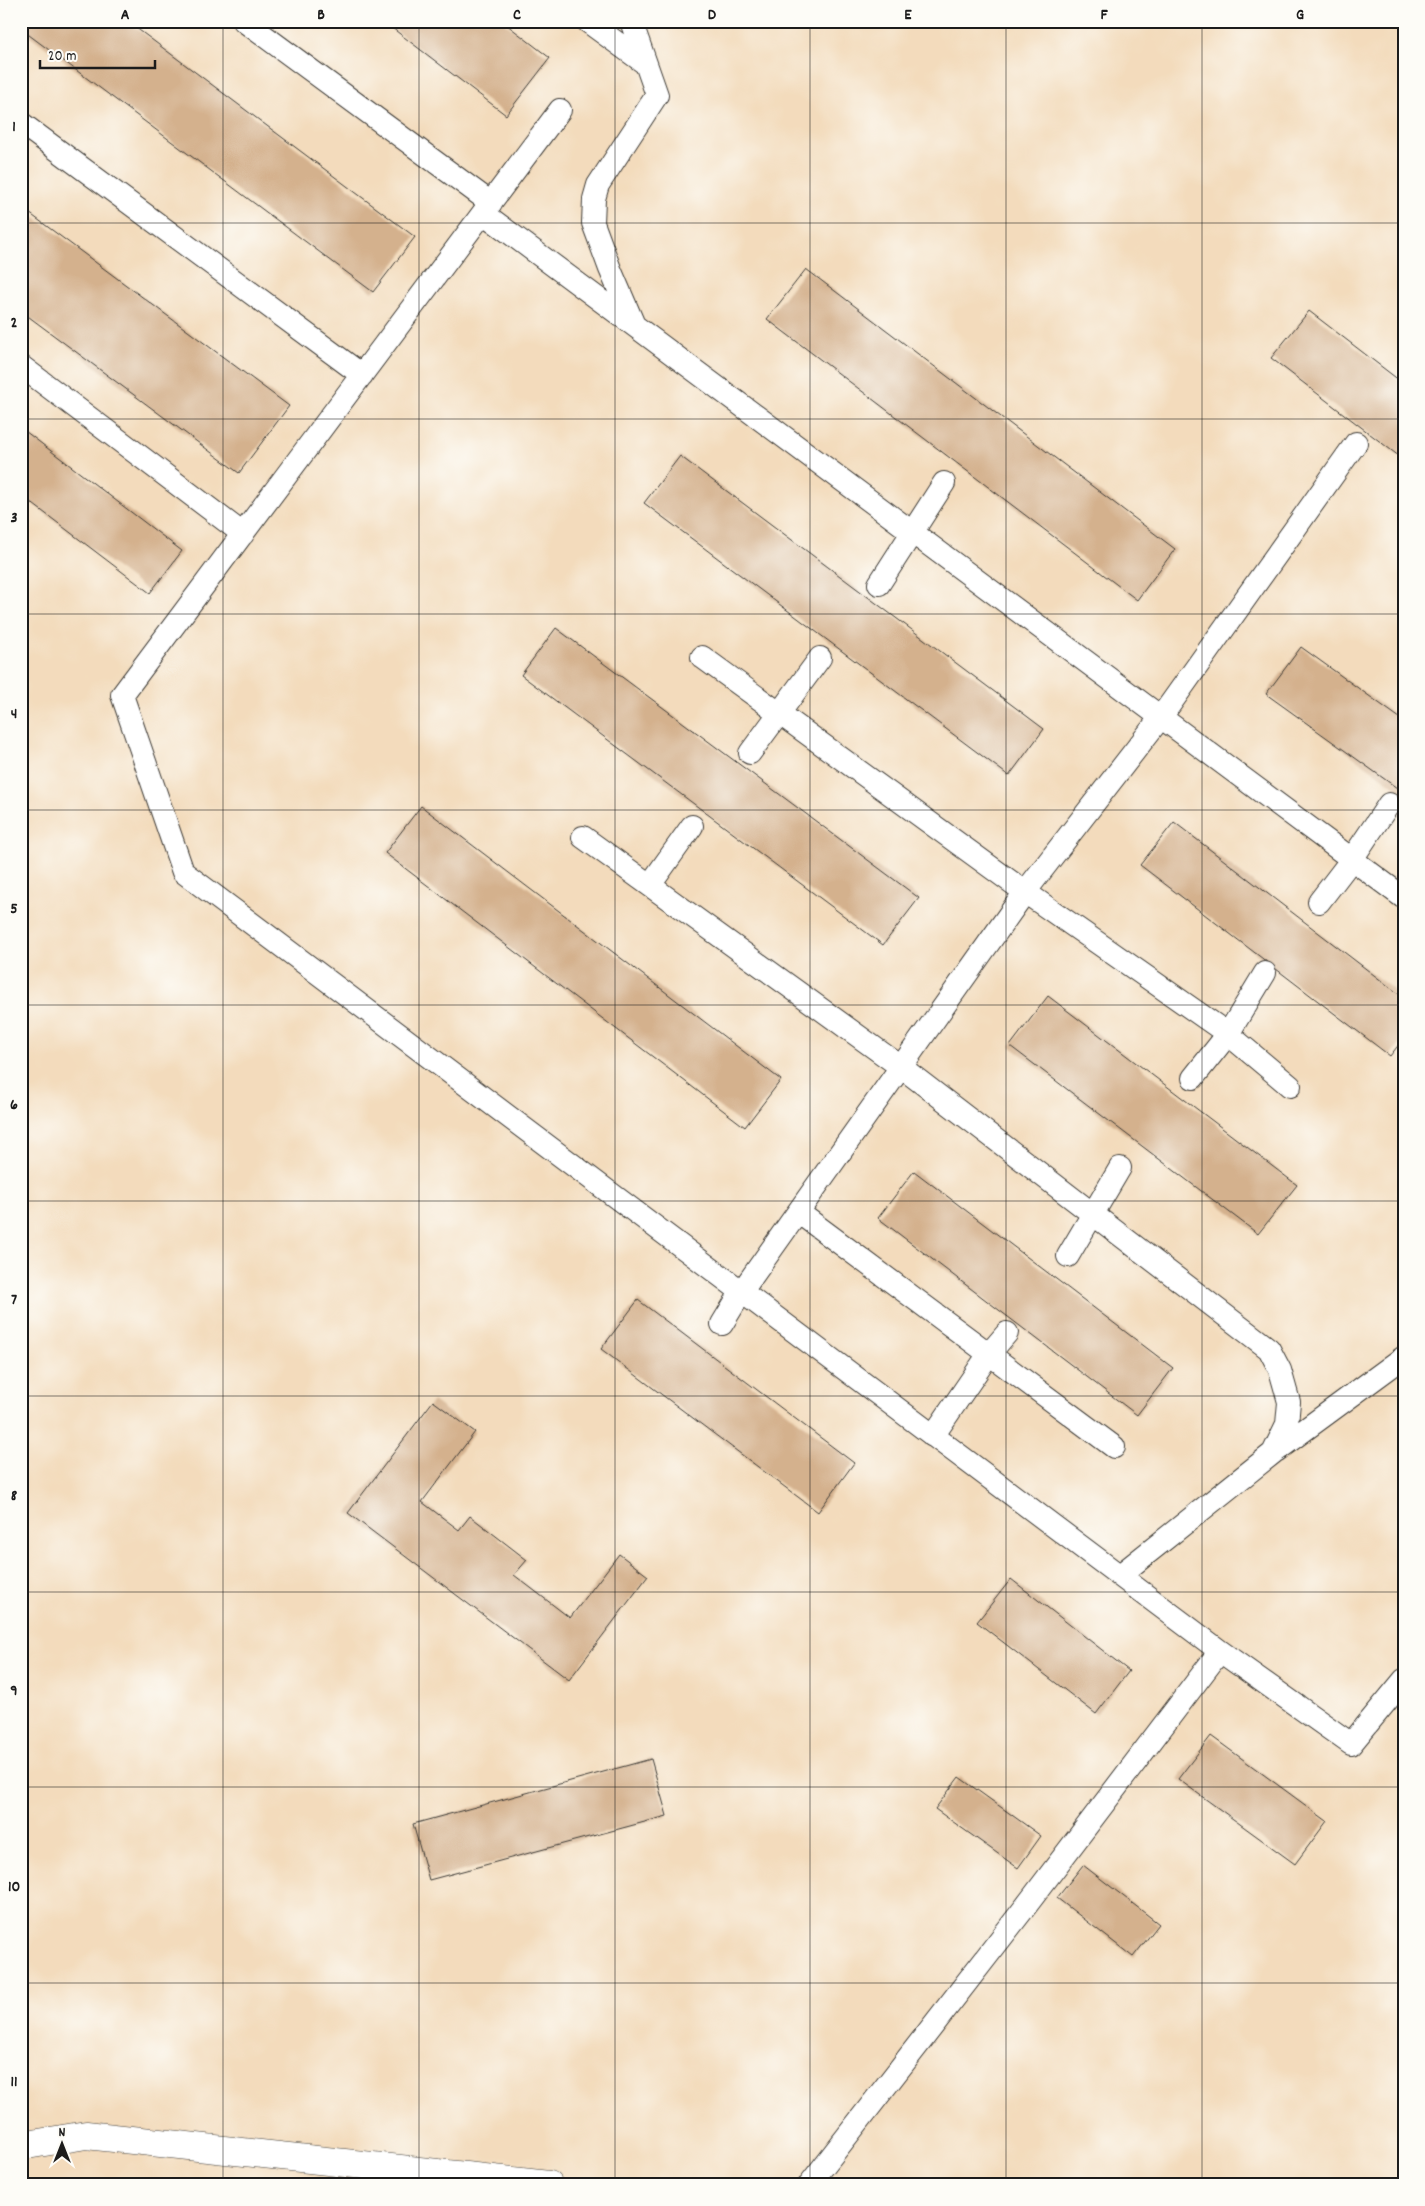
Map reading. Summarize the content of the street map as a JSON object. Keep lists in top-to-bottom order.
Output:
{
  "scale_bar": "20 m",
  "north": "top",
  "grid": {
    "columns": [
      "A",
      "B",
      "C",
      "D",
      "E",
      "F",
      "G"
    ],
    "rows": [
      "1",
      "2",
      "3",
      "4",
      "5",
      "6",
      "7",
      "8",
      "9",
      "10",
      "11"
    ]
  }
}
